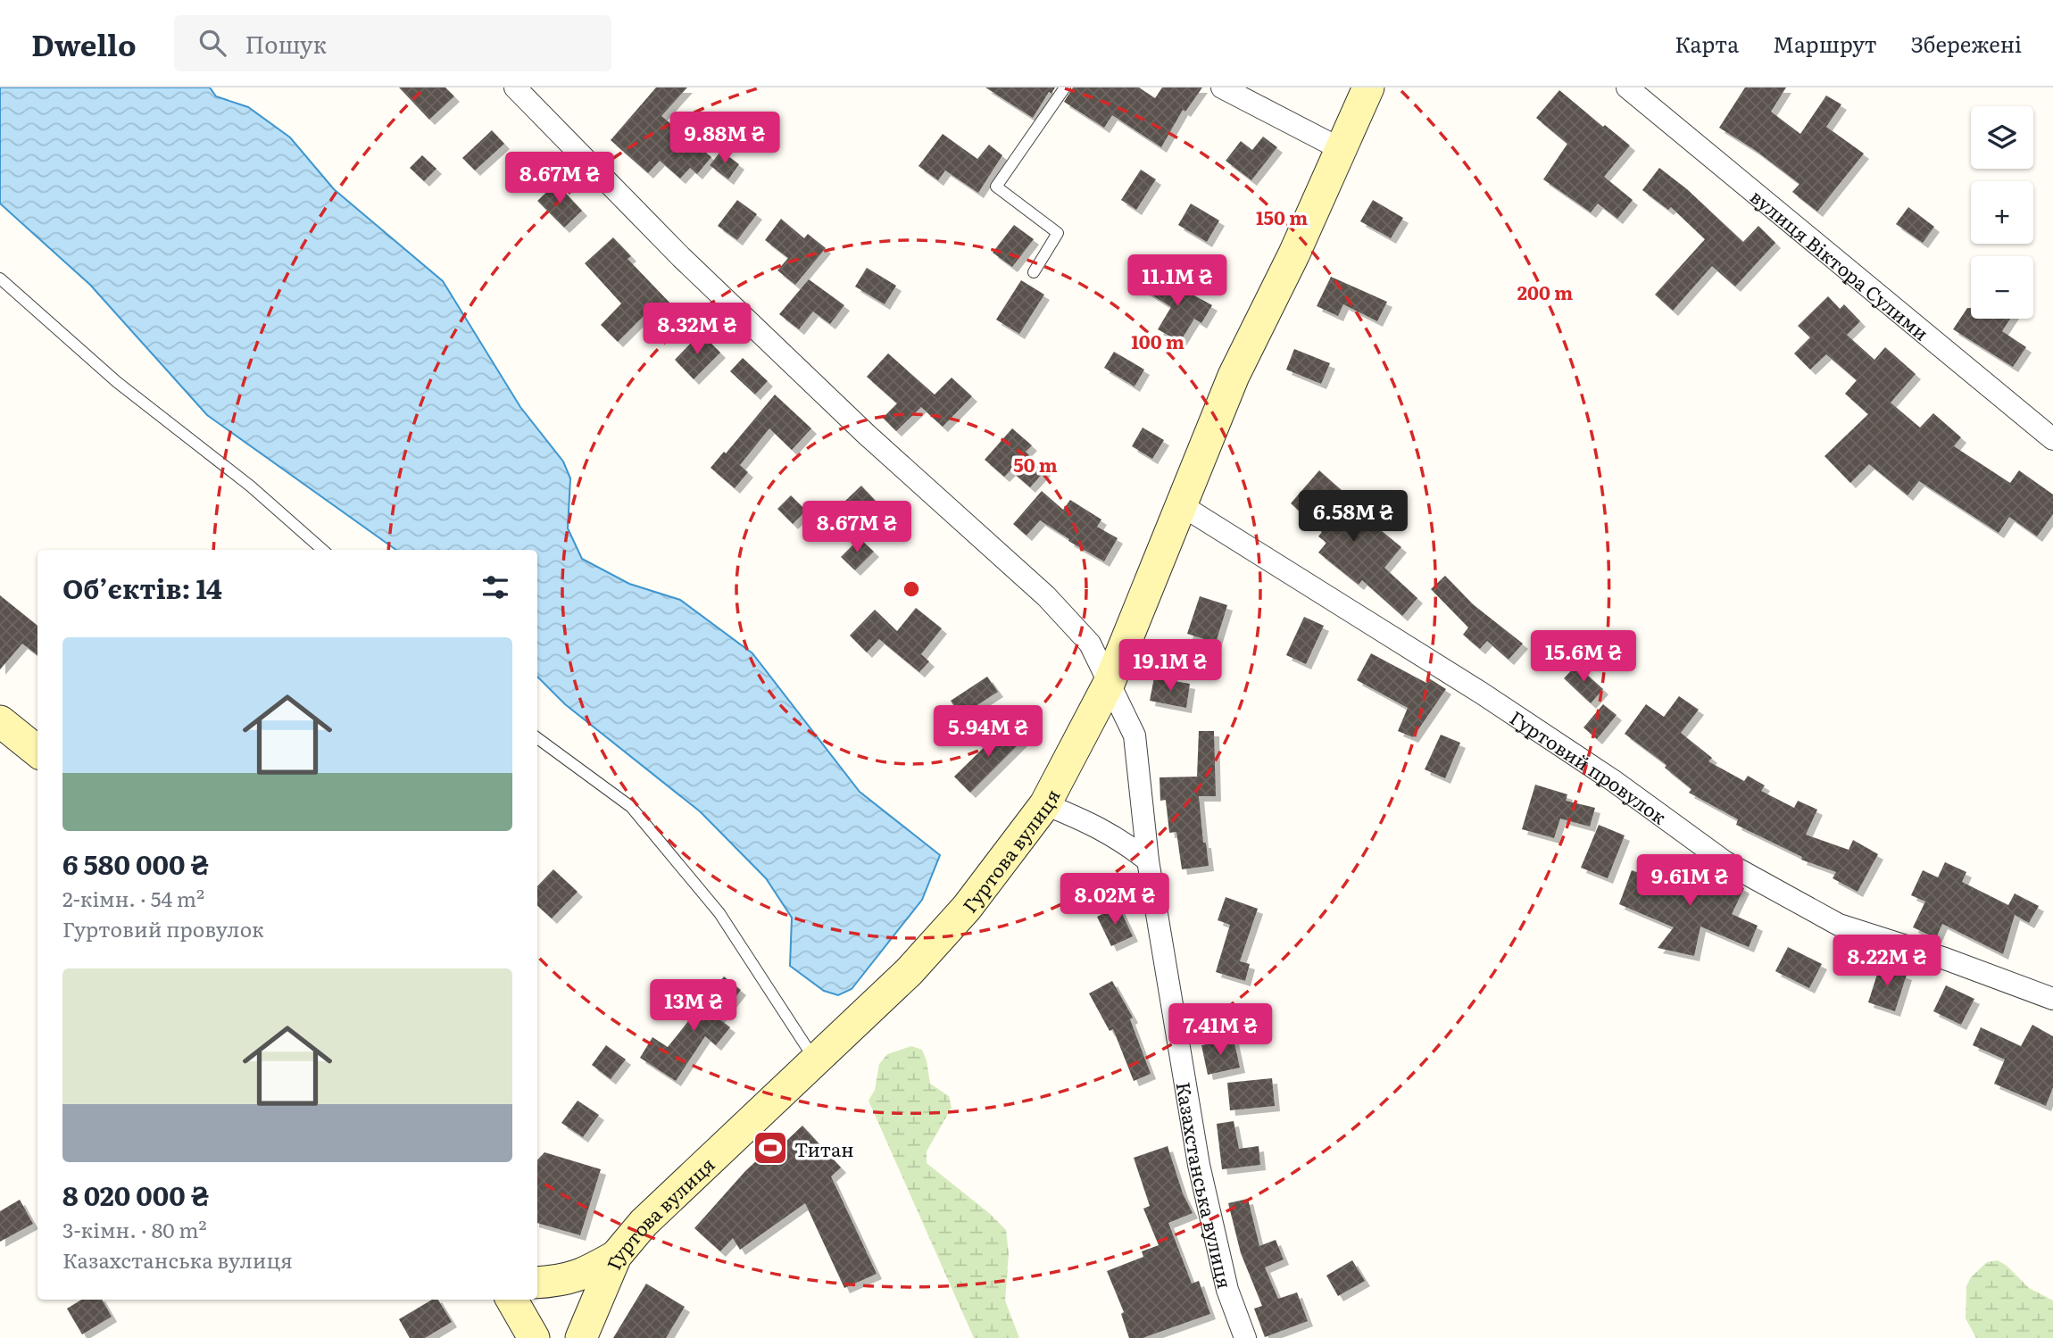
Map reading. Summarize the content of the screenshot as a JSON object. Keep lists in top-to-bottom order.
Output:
{
  "streets": {
    "street": [
      "вулиця Віктора Сулими",
      "Гуртовий провулок",
      "Гуртова вулиця",
      "Казахстанська вулиця"
    ]
  },
  "crossings": [
    ["Гуртовий провулок", "Гуртова вулиця"],
    ["Гуртова вулиця", "Казахстанська вулиця"]
  ],
  "places": {
    "sports": ["Титан"]
  },
  "page": {
    "header": "Dwello",
    "search": "Пошук",
    "nav": ["Карта", "Маршрут", "Збережені"],
    "map_buttons": ["+", "−"],
    "price": [
      "9.88M ₴",
      "8.67M ₴",
      "11.1M ₴",
      "8.32M ₴",
      "6.58M ₴",
      "8.67M ₴",
      "15.6M ₴",
      "19.1M ₴",
      "5.94M ₴",
      "9.61M ₴",
      "8.02M ₴",
      "8.22M ₴",
      "13M ₴",
      "7.41M ₴"
    ],
    "heading": "Об’єктів: 14",
    "list": [
      {
        "name": "6 580 000 ₴",
        "note": "2-кімн. · 54 m² · Гуртовий провулок"
      },
      {
        "name": "8 020 000 ₴",
        "note": "3-кімн. · 80 m² · Казахстанська вулиця"
      }
    ]
  },
  "rings": [
    "150 m",
    "200 m",
    "100 m",
    "50 m"
  ]
}
